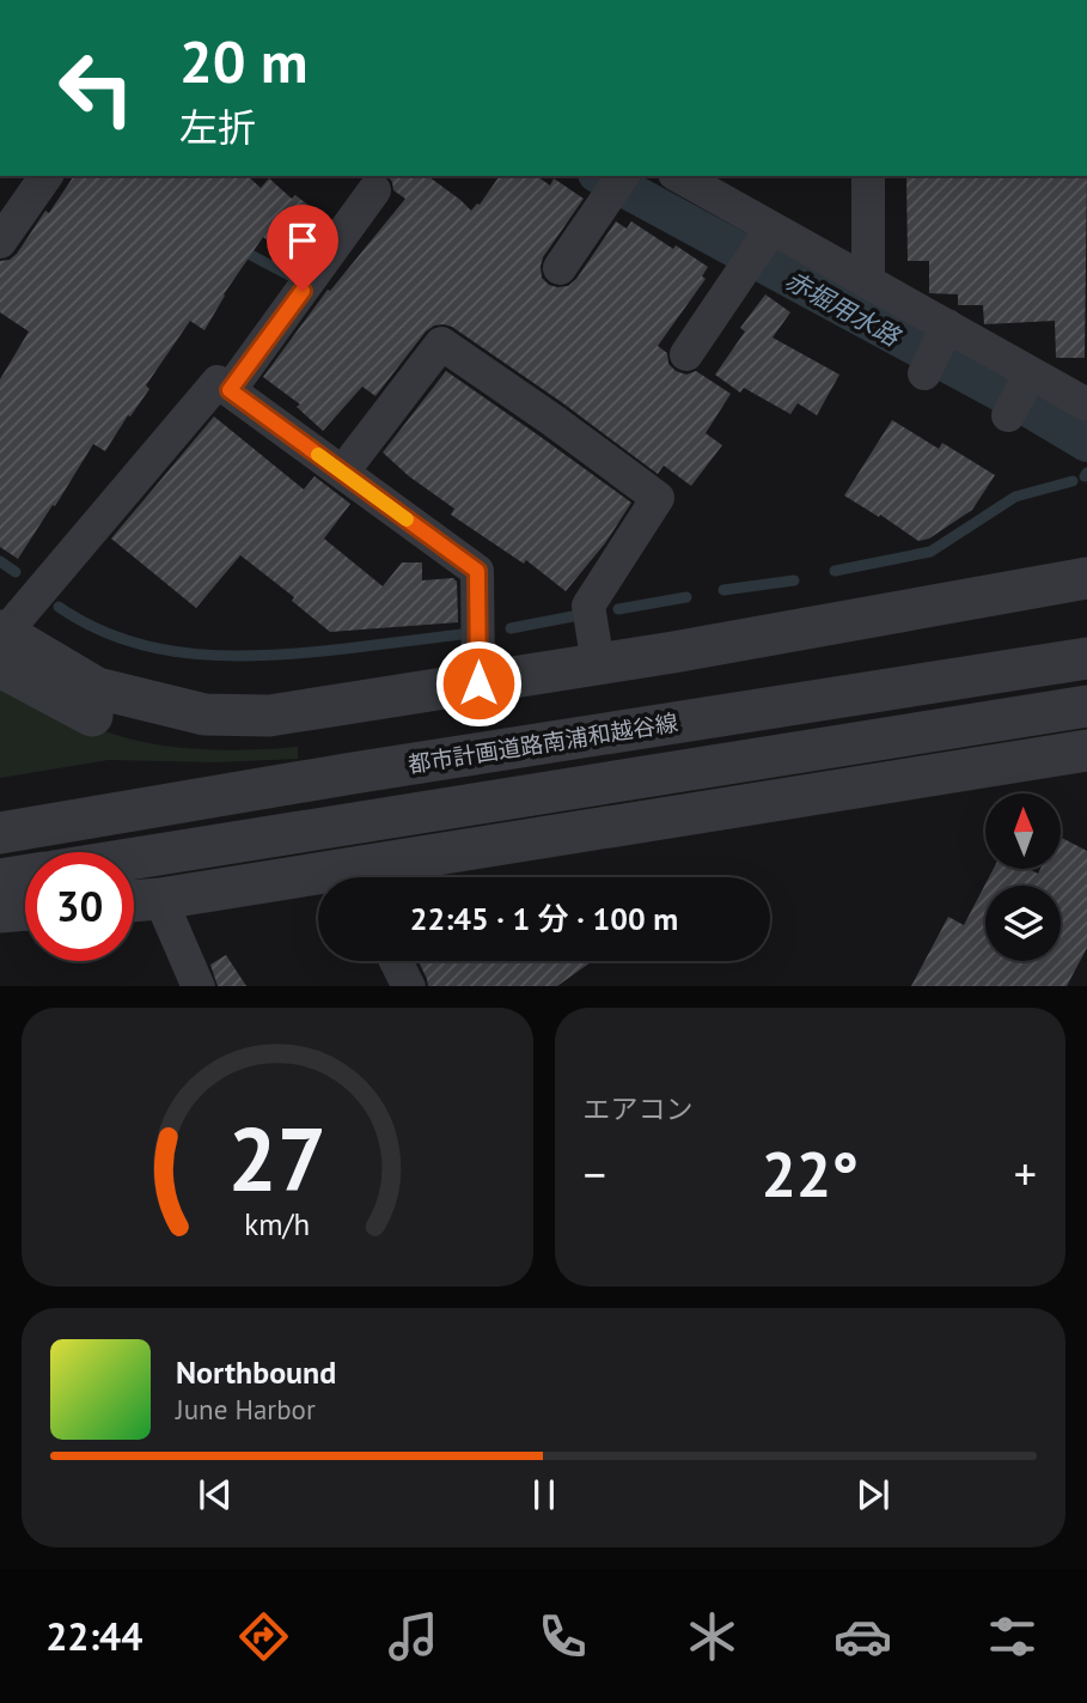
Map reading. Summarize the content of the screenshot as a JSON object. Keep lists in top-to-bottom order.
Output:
{
  "streets": {
    "street": ["都市計画道路南浦和越谷線"]
  },
  "water": ["赤堀用水路"],
  "north": "top",
  "page": {
    "turn": ["20 m", "左折"],
    "limit": "30",
    "trip": "22:45 · 1 分 · 100 m",
    "tile": "エアコン",
    "heat": ["−", "22°", "+"],
    "song": ["Northbound", "June Harbor"],
    "tabs": "22:44",
    "gauge": ["27", "km/h"]
  }
}
